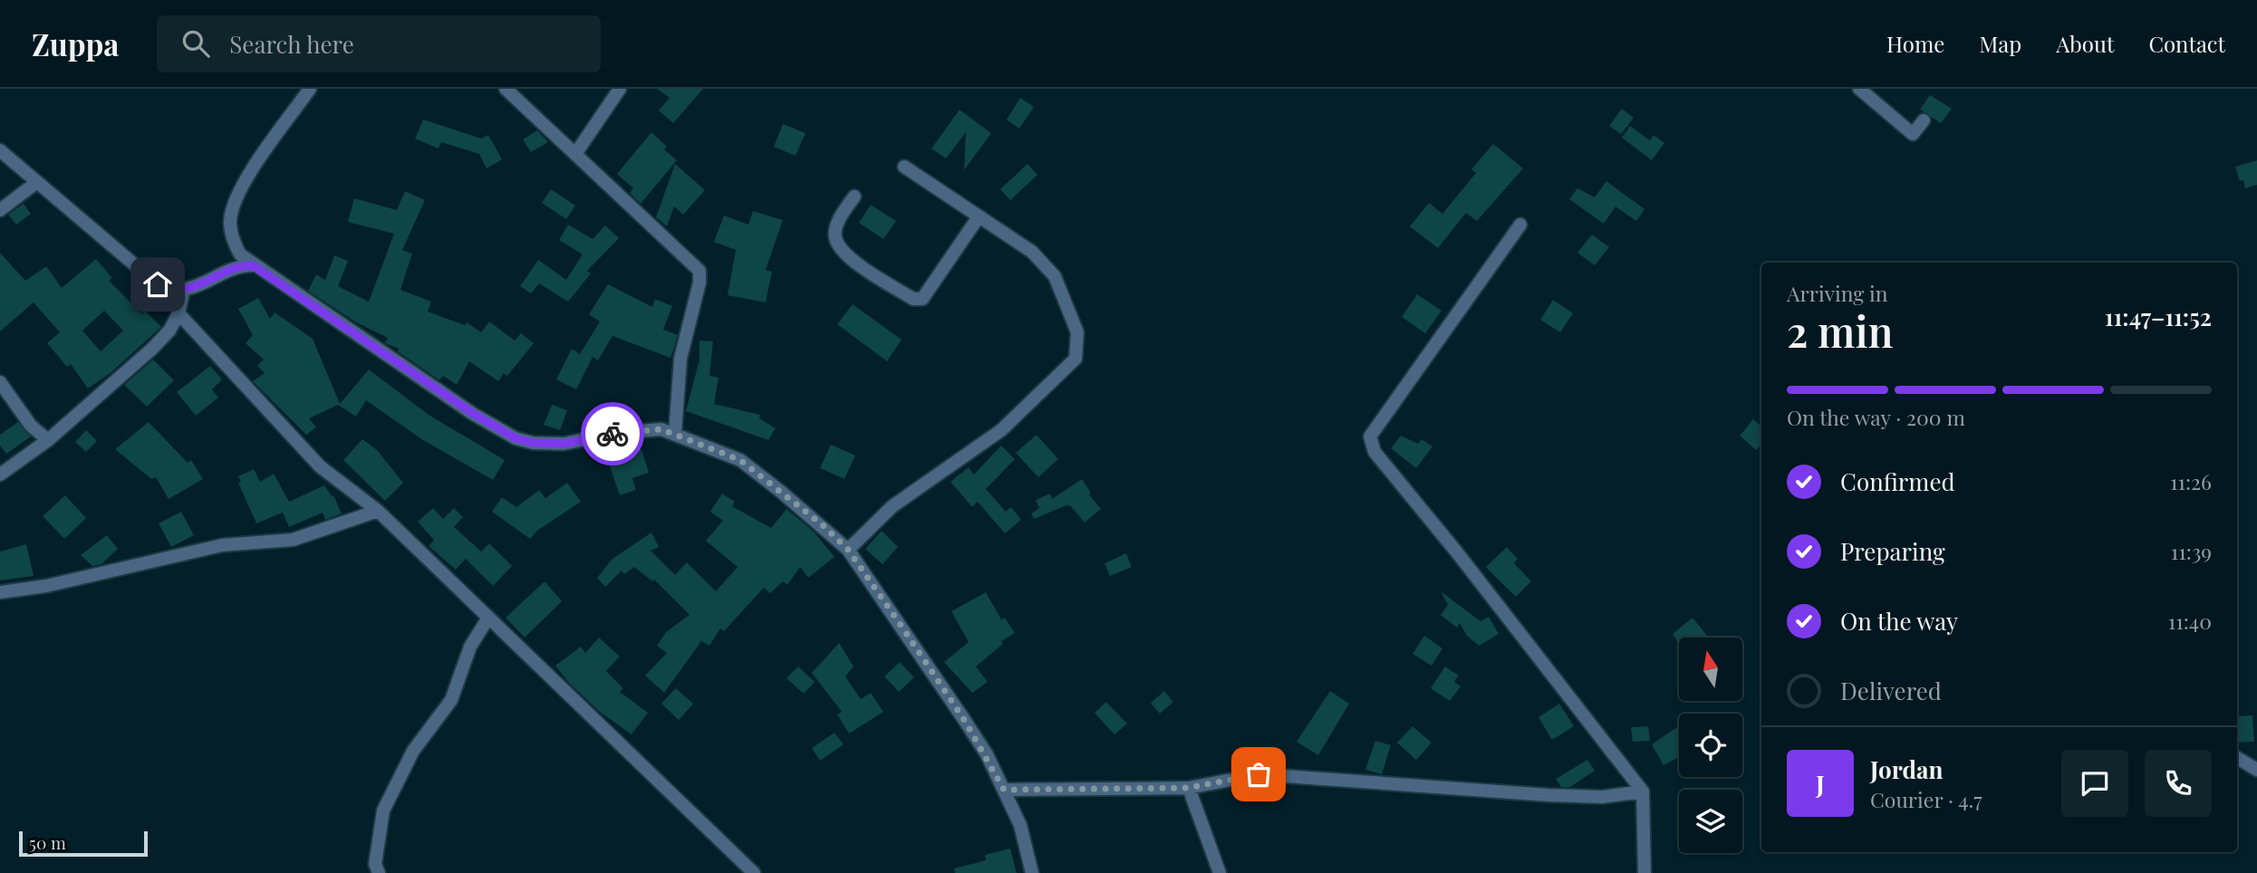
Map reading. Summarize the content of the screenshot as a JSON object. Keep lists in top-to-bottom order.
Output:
{
  "scale_bar": "50 m",
  "north": "top",
  "page": {
    "header": "Zuppa",
    "search": "Search here",
    "nav": [
      "Home",
      "Map",
      "About",
      "Contact"
    ],
    "heading": ["2 min", "Arriving in", "11:47–11:52"],
    "panel": ["Jordan", "Courier · 4.7"],
    "bar": "On the way · 200 m",
    "list": [
      ["Confirmed", "11:26"],
      ["Preparing", "11:39"],
      ["On the way", "11:40"],
      "Delivered"
    ],
    "round": "J",
    "scale": "50 m"
  }
}
